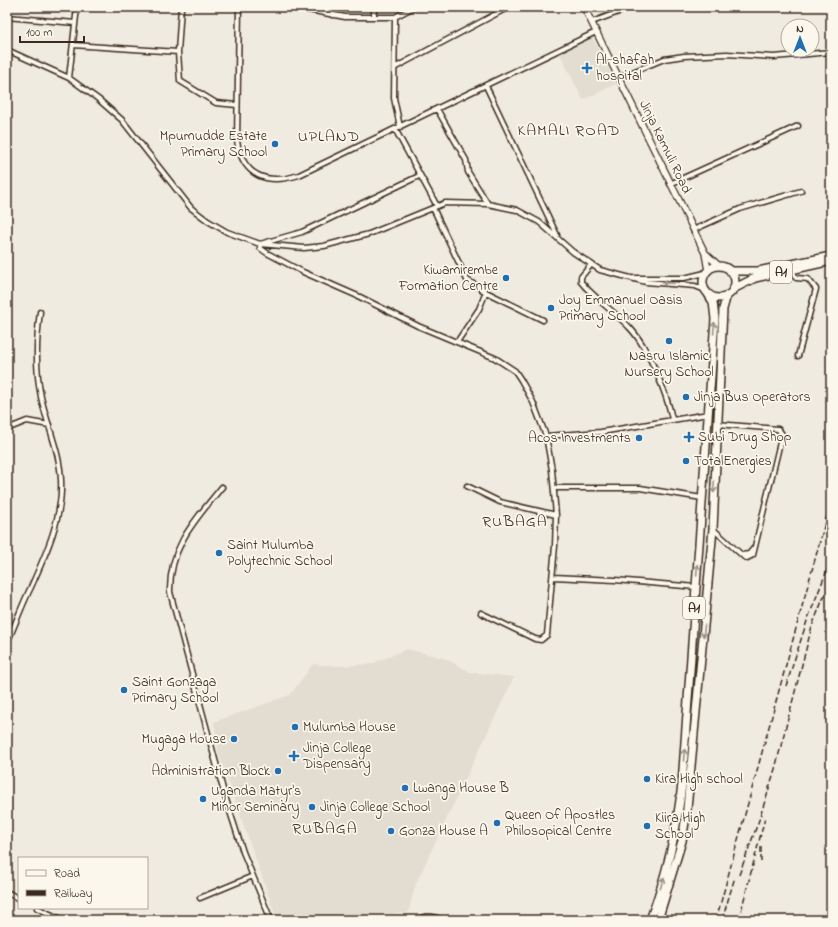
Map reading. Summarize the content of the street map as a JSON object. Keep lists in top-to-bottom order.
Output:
{
  "streets": {
    "highway": ["A1"],
    "main road": ["Jinja Kamuli Road"]
  },
  "crossings": [
    ["Jinja Kamuli Road", "A1"]
  ],
  "districts": [
    "KAMALI ROAD",
    "UPLAND",
    "RUBAGA",
    "RUBAGA"
  ],
  "places": {
    "health": ["Al-shafah hospital", "Subi Drug Shop", "Jinja College Dispensary"],
    "other": [
      "Mpumudde Estate Primary School",
      "Kiwamirembe Formation Centre",
      "Joy Emmanuel Oasis Primary School",
      "Nasru Islamic Nursery School",
      "Jinja Bus Operators",
      "Acos Investments",
      "TotalEnergies",
      "Saint Mulumba Polytechnic School",
      "Saint Gonzaga Primary School",
      "Mulumba House",
      "Mugaga House",
      "Administration Block",
      "Kira High school",
      "Lwanga House B",
      "Uganda Matyr's Minor Seminary",
      "Jinja College School",
      "Queen Of Apostles Philosopical Centre",
      "Kiira High School",
      "Gonza House A"
    ]
  },
  "legend": ["Road", "Railway"],
  "scale_bar": "100 m",
  "north": "top"
}
